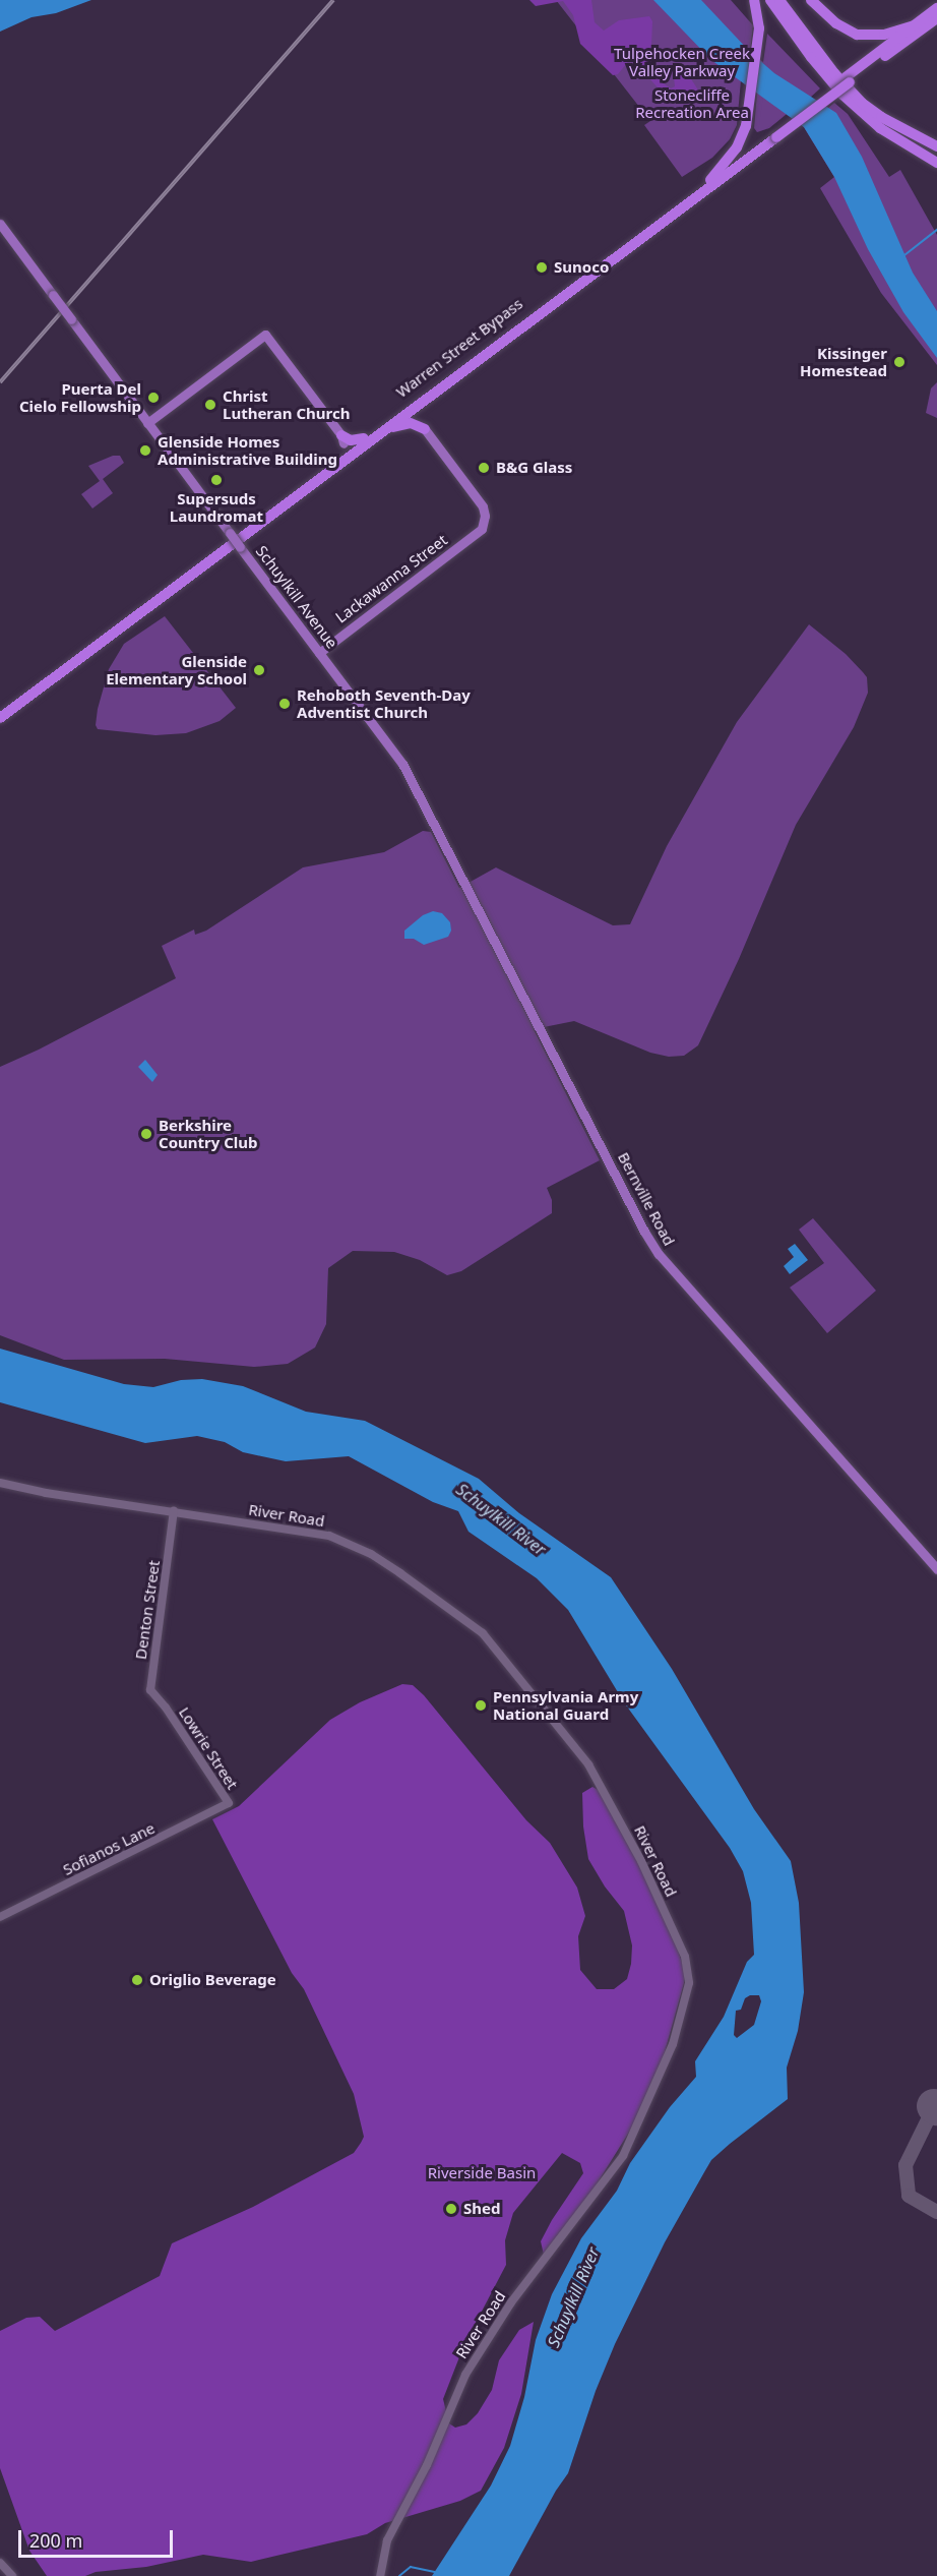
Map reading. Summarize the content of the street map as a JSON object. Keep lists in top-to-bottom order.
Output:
{
  "streets": {
    "highway": ["Warren Street Bypass"],
    "main road": ["Lackawanna Street", "Schuylkill Avenue", "Bernville Road"],
    "street": [
      "River Road",
      "Denton Street",
      "Lowrie Street",
      "Sofianos Lane"
    ]
  },
  "crossings": [
    ["Lackawanna Street", "Schuylkill Avenue"],
    ["Schuylkill Avenue", "Bernville Road"],
    ["River Road", "Denton Street"],
    ["Denton Street", "Lowrie Street"],
    ["Lowrie Street", "Sofianos Lane"]
  ],
  "water": ["Schuylkill River"],
  "parks": ["Tulpehocken Creek Valley Parkway", "Stonecliffe Recreation Area", "Riverside Basin"],
  "places": [
    "Sunoco",
    "Kissinger Homestead",
    "Puerta Del Cielo Fellowship",
    "Christ Lutheran Church",
    "Glenside Homes Administrative Building",
    "B&G Glass",
    "Supersuds Laundromat",
    "Glenside Elementary School",
    "Rehoboth Seventh-Day Adventist Church",
    "Berkshire Country Club",
    "Pennsylvania Army National Guard",
    "Origlio Beverage",
    "Shed"
  ],
  "scale_bar": "200 m"
}
